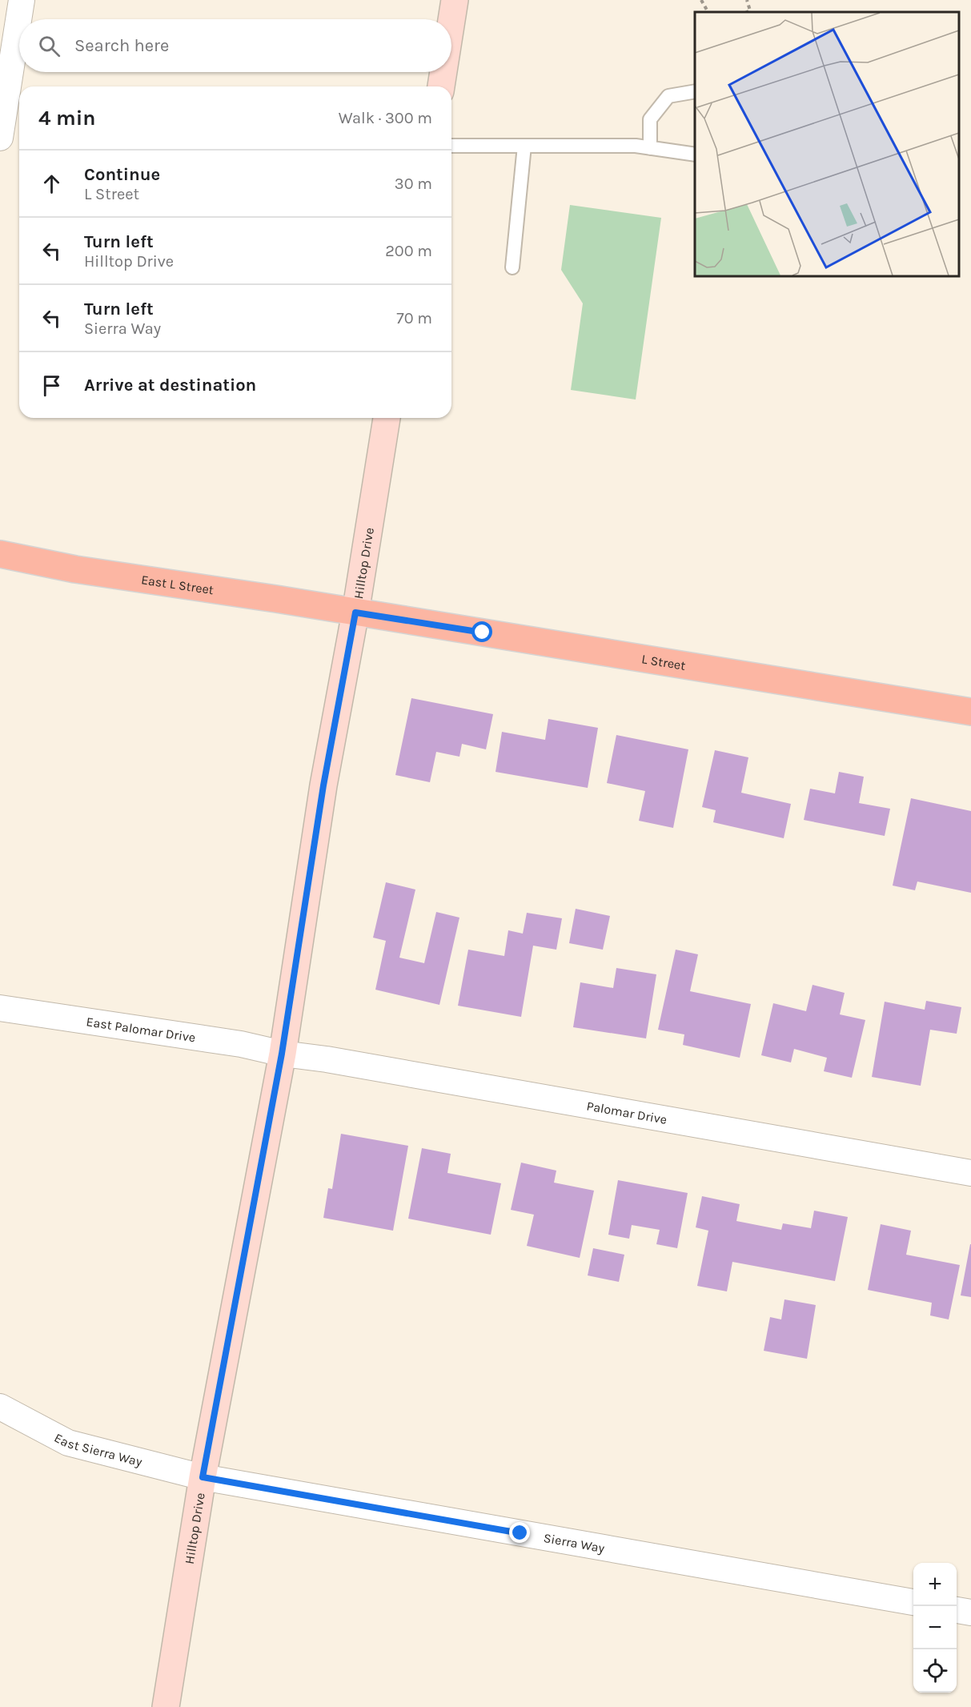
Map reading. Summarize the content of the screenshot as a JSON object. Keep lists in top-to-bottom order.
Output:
{
  "streets": {
    "main road": ["Hilltop Drive", "East L Street", "L Street"],
    "street": [
      "East Palomar Drive",
      "Palomar Drive",
      "East Sierra Way",
      "Sierra Way"
    ]
  },
  "crossings": [
    ["Hilltop Drive", "East L Street"],
    ["Hilltop Drive", "L Street"],
    ["Hilltop Drive", "East Palomar Drive"],
    ["Hilltop Drive", "Palomar Drive"],
    ["Hilltop Drive", "East Sierra Way"],
    ["Hilltop Drive", "Sierra Way"],
    ["East L Street", "L Street"],
    ["East Palomar Drive", "Palomar Drive"],
    ["East Sierra Way", "Sierra Way"]
  ],
  "page": {
    "search": "Search here",
    "heading": ["4 min", "Walk · 300 m"],
    "list": [
      ["Continue", "L Street", "30 m"],
      ["Turn left", "Hilltop Drive", "200 m"],
      ["Turn left", "Sierra Way", "70 m"],
      "Arrive at destination"
    ],
    "map_buttons": ["+", "−"]
  }
}
